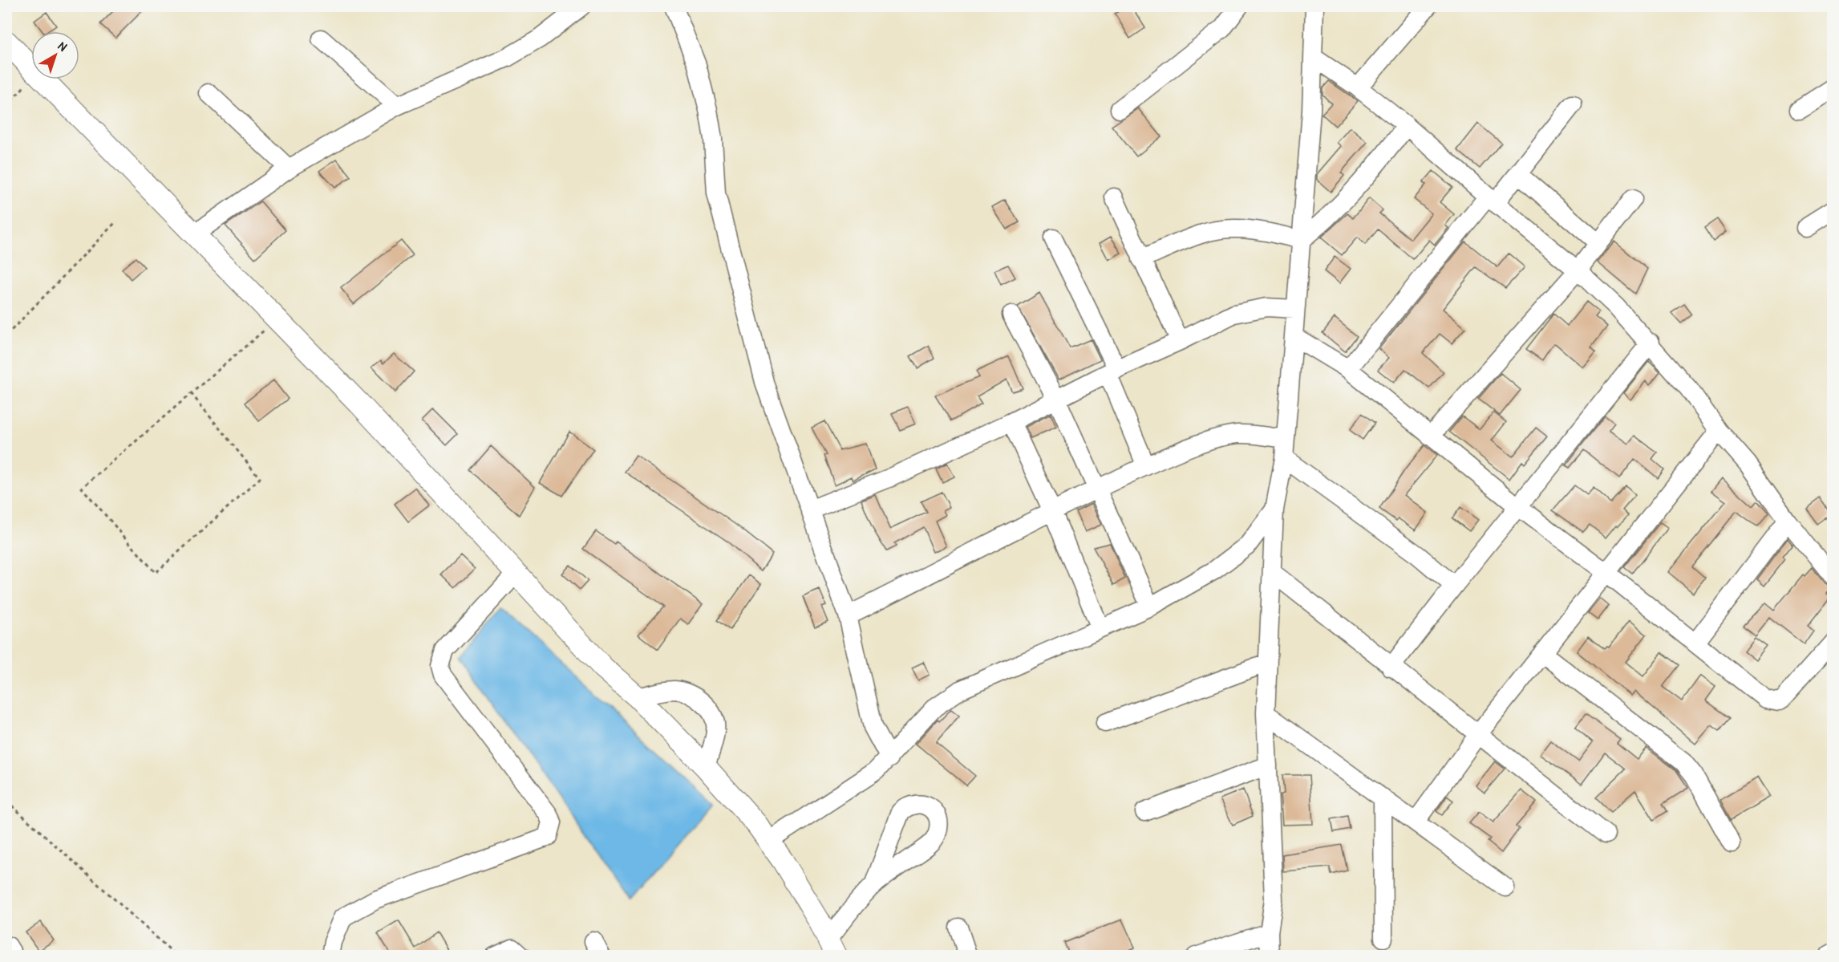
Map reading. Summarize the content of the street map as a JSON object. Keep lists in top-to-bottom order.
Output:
{
  "north": "top right"
}
